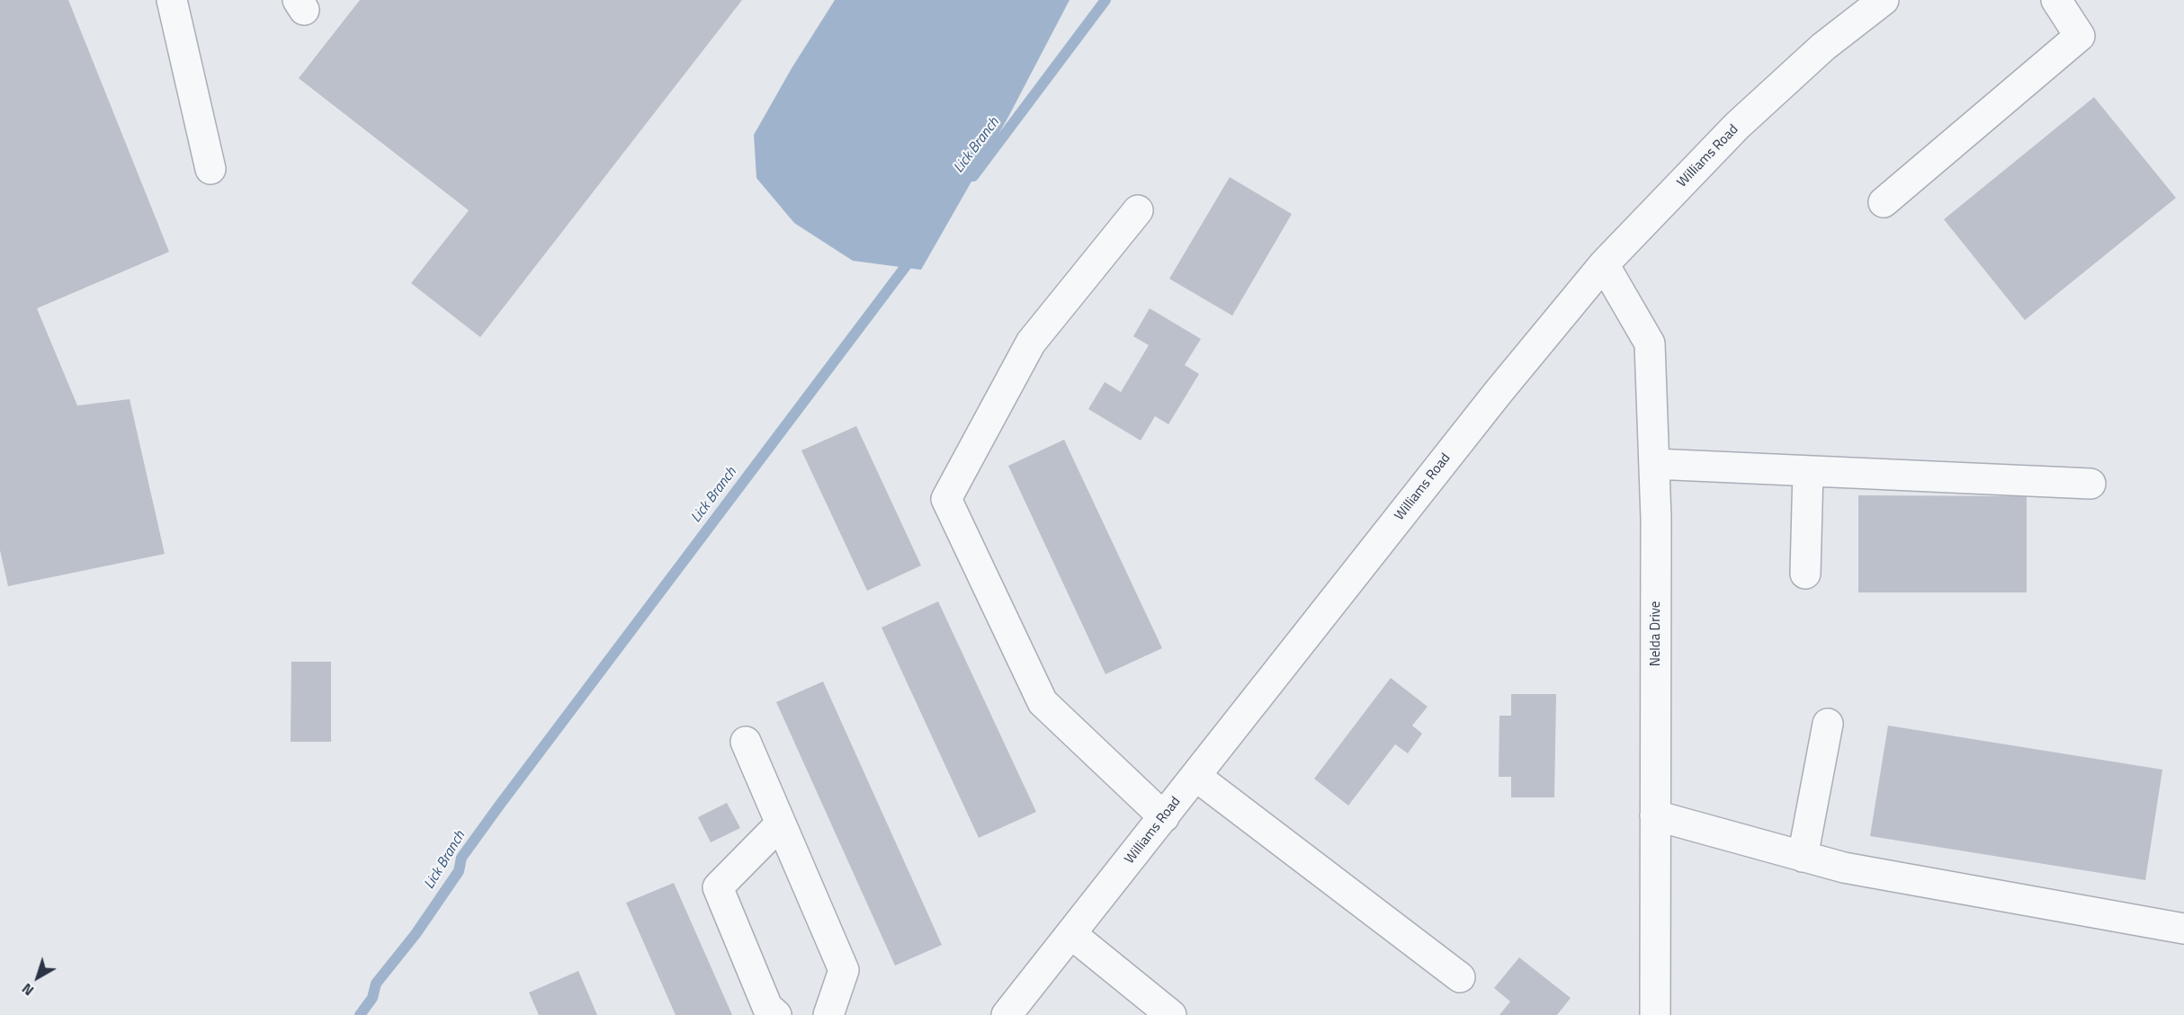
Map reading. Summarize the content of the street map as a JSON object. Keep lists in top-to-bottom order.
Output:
{
  "streets": {
    "street": ["Williams Road", "Nelda Drive"]
  },
  "crossings": [
    ["Williams Road", "Nelda Drive"]
  ],
  "water": ["Lick Branch"],
  "north": "bottom left"
}
